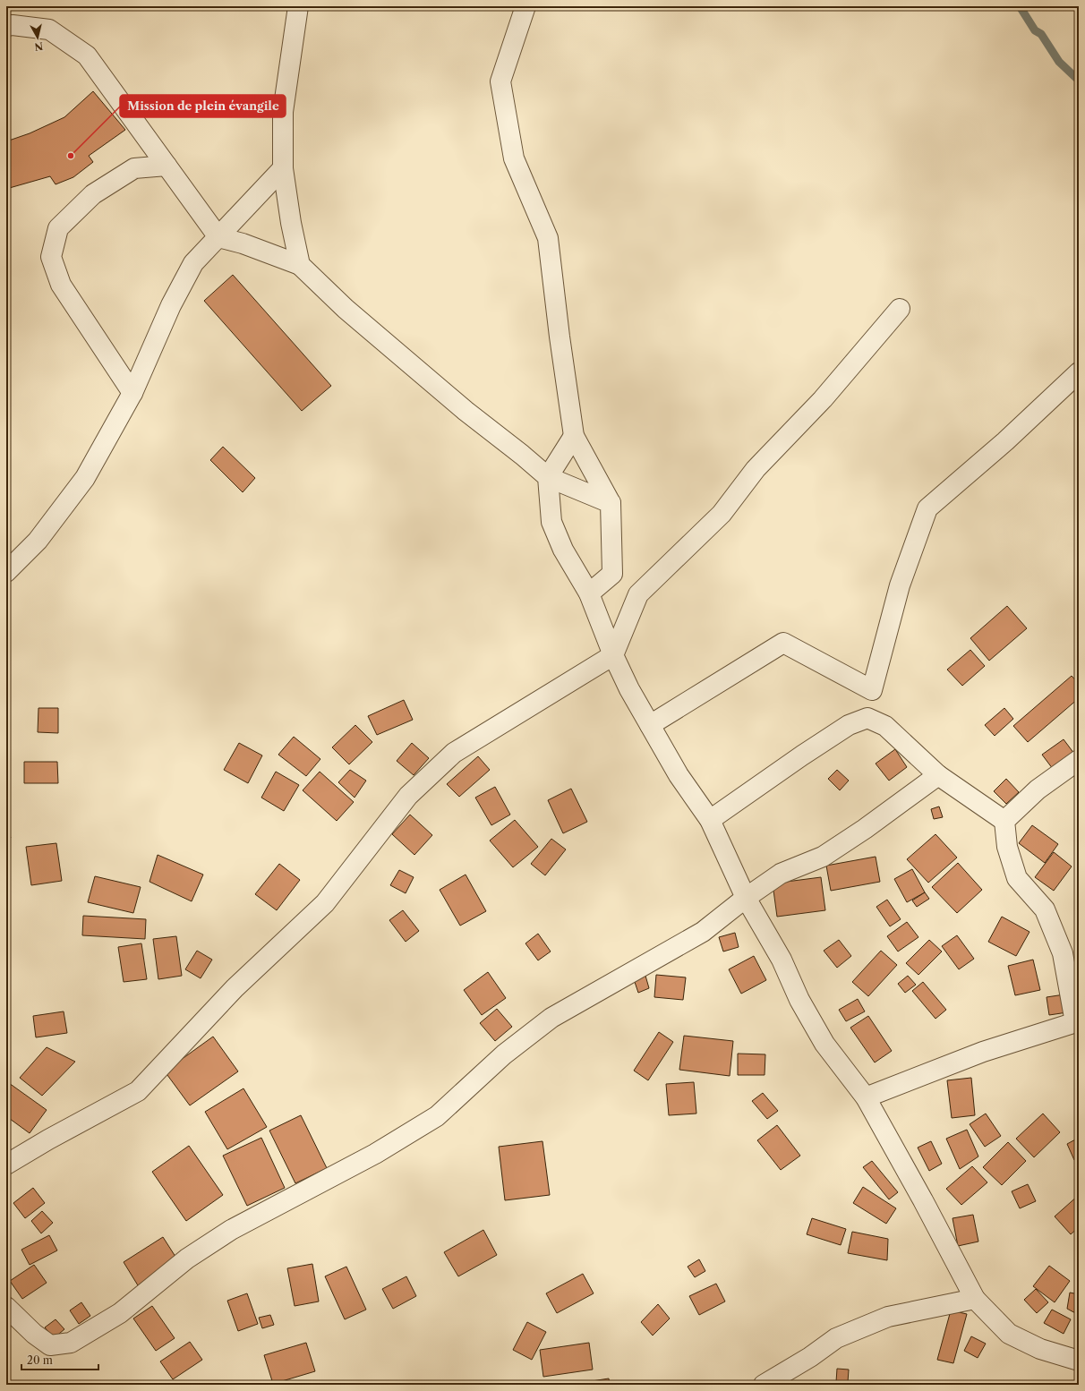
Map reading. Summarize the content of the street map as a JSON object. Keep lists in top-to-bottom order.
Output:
{
  "places": ["Mission de plein évangile"],
  "scale_bar": "20 m",
  "north": "bottom"
}
